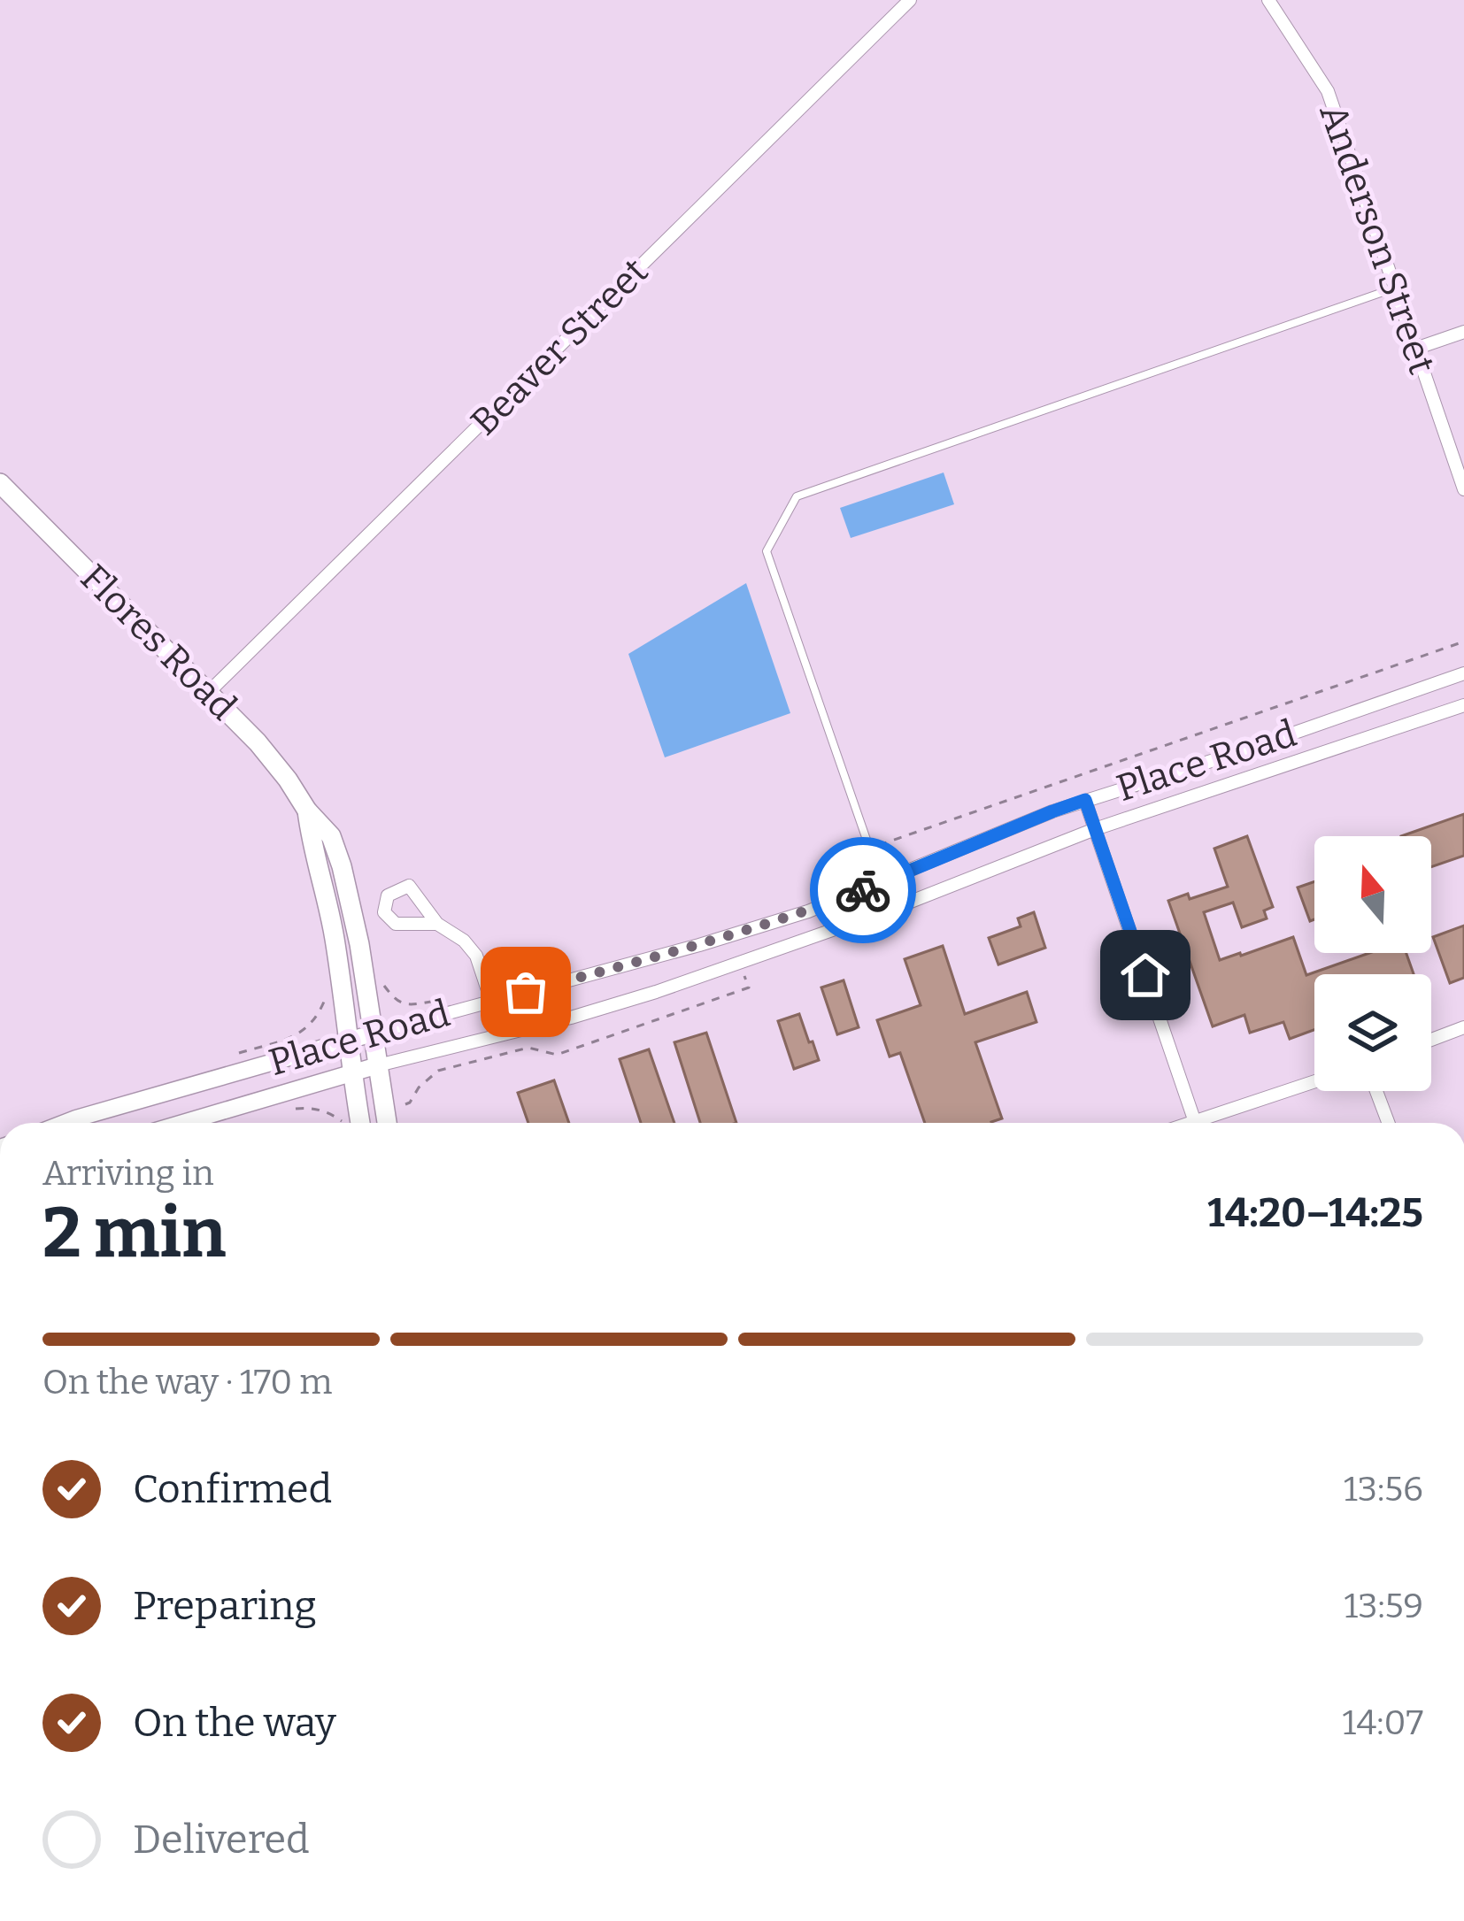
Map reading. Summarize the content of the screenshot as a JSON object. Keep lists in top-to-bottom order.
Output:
{
  "streets": {
    "main road": ["Flores Road"],
    "street": ["Anderson Street", "Beaver Street", "Place Road"]
  },
  "crossings": [
    ["Beaver Street", "Flores Road"],
    ["Flores Road", "Place Road"]
  ],
  "north": "top",
  "page": {
    "heading": ["2 min", "Arriving in", "14:20–14:25"],
    "bar": "On the way · 170 m",
    "list": [
      ["Confirmed", "13:56"],
      ["Preparing", "13:59"],
      ["On the way", "14:07"],
      "Delivered"
    ]
  }
}
